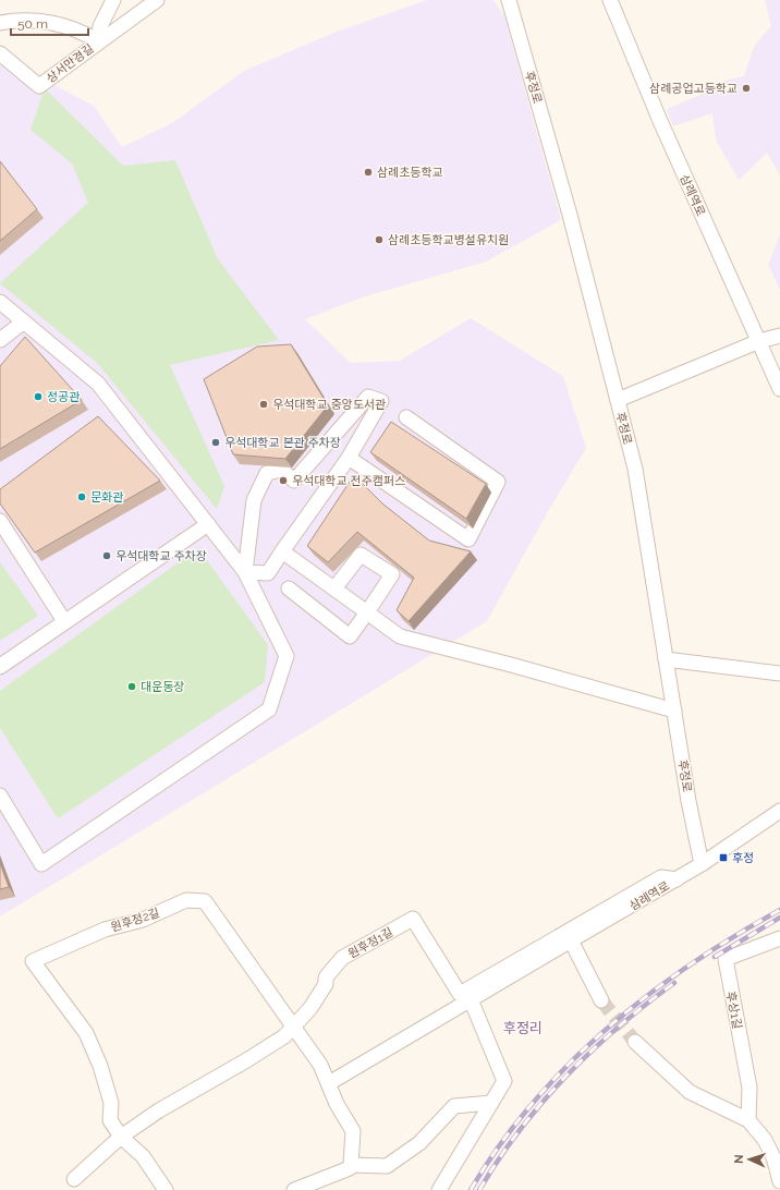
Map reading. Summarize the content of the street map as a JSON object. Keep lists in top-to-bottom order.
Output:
{
  "streets": {
    "street": [
      "상서만경길",
      "후정로",
      "삼례역로",
      "원후정2길",
      "원후정1길",
      "후상1길"
    ]
  },
  "crossings": [
    ["후정로", "삼례역로"],
    ["삼례역로", "원후정1길"],
    ["원후정2길", "원후정1길"]
  ],
  "districts": ["후정리"],
  "places": {
    "other": [
      "삼례공업고등학교",
      "삼례초등학교",
      "삼례초등학교병설유치원",
      "정공관",
      "우석대학교 중앙도서관",
      "우석대학교 본관 주차장",
      "우석대학교 전주캠퍼스",
      "문화관",
      "우석대학교 주차장",
      "대운동장"
    ],
    "transit": ["후정"]
  },
  "scale_bar": "50 m",
  "north": "left"
}
